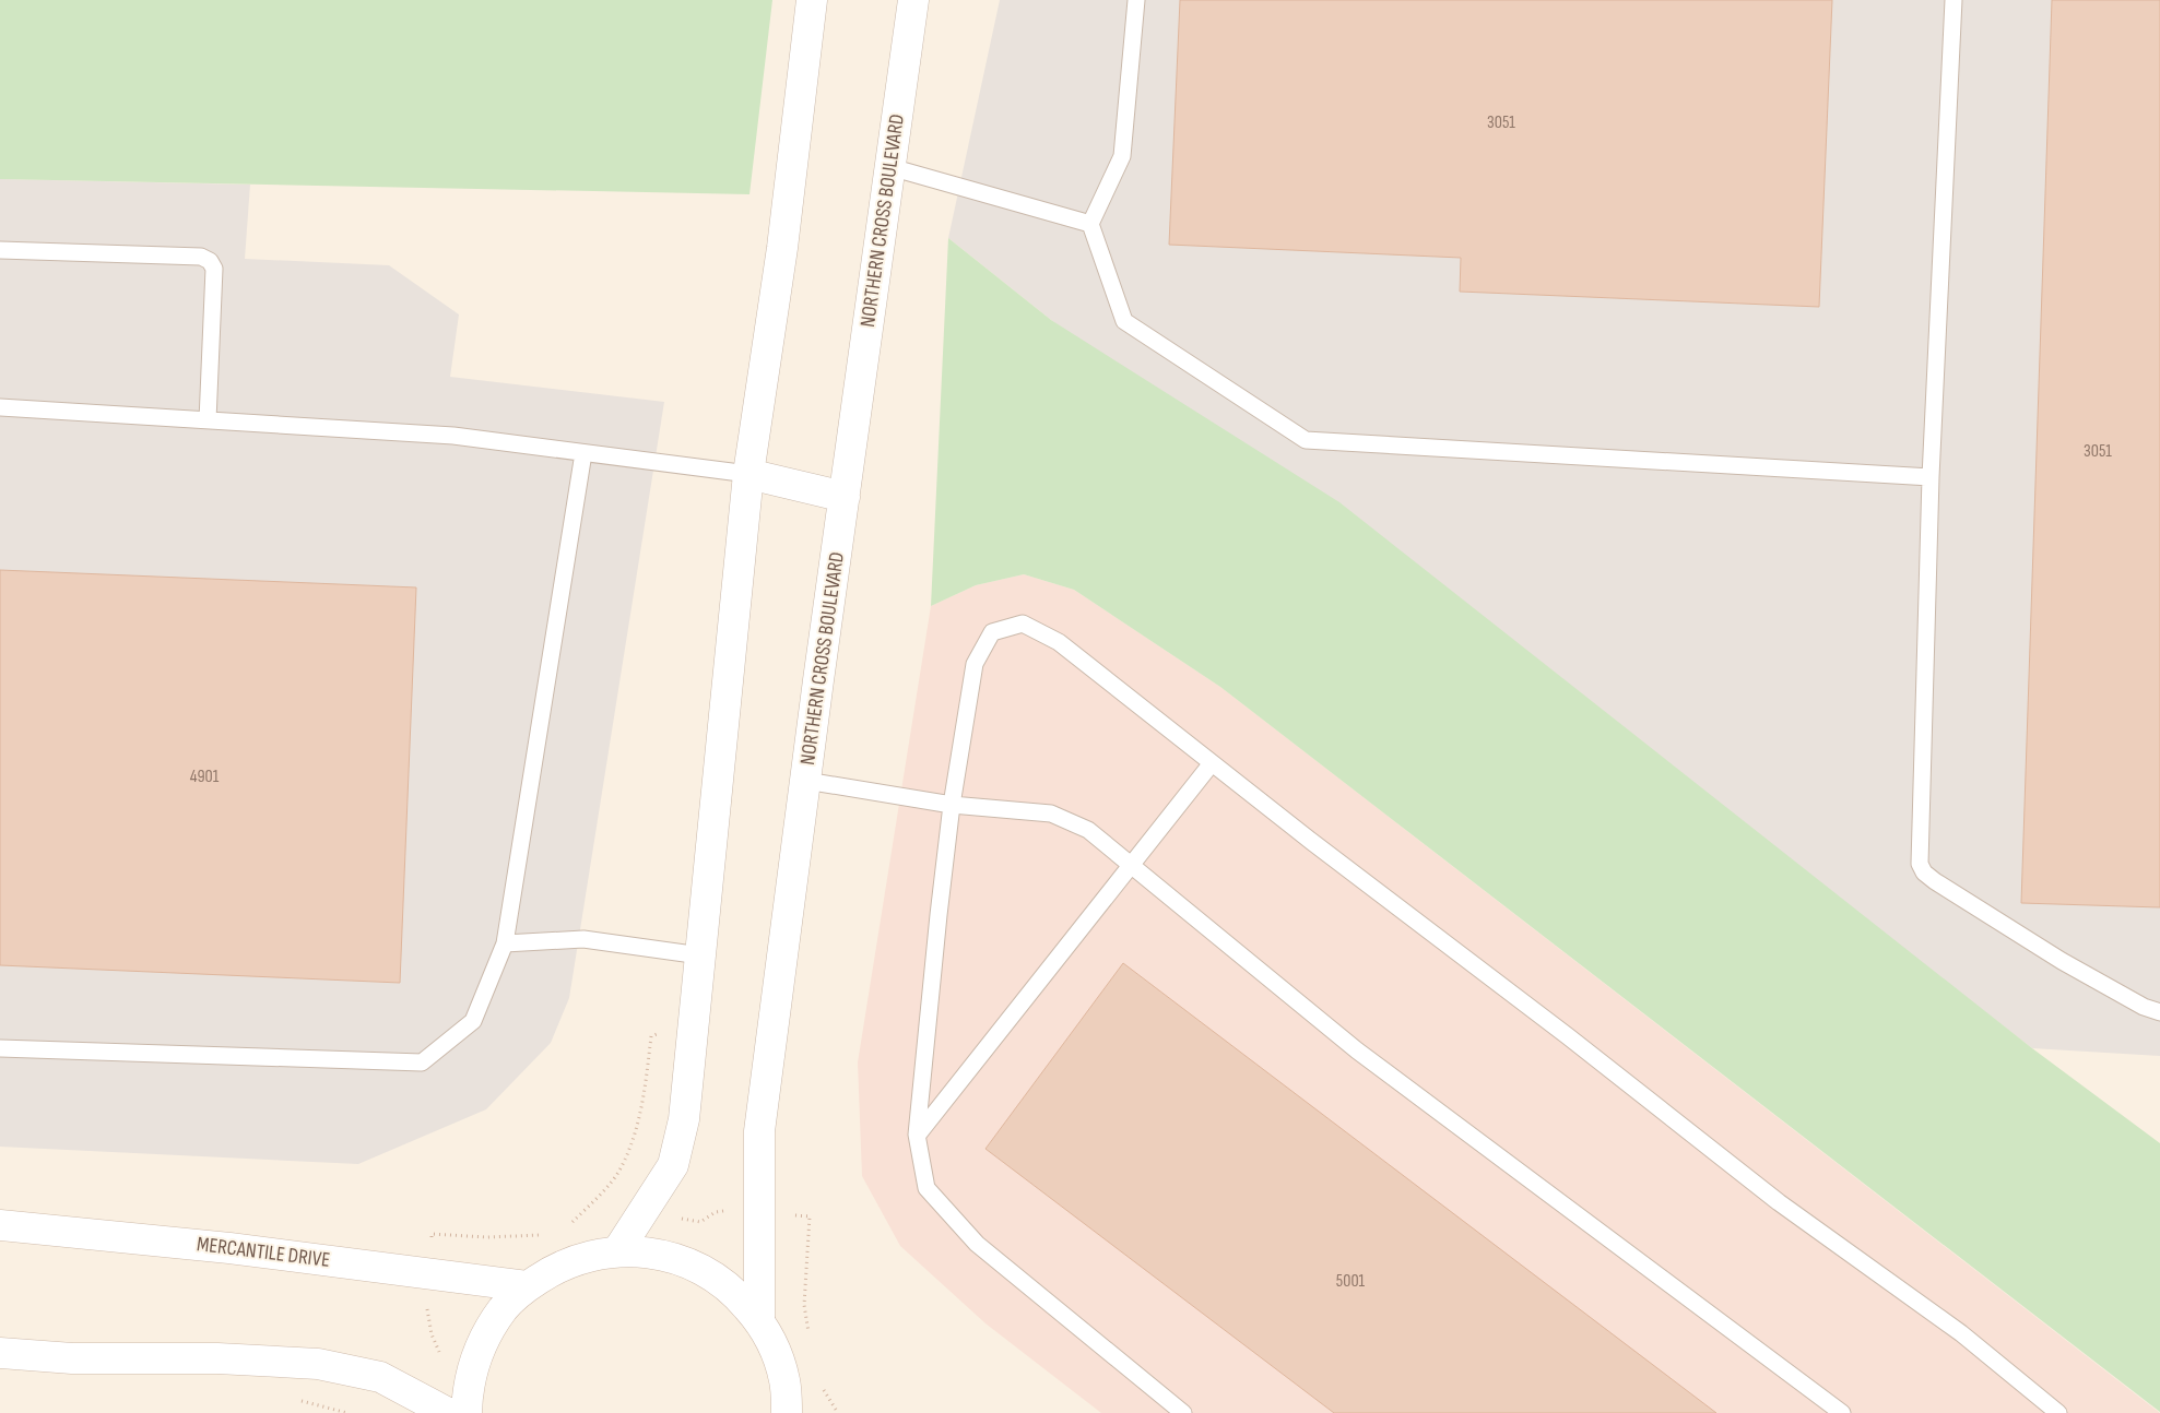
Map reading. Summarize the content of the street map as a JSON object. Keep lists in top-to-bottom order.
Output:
{
  "streets": {
    "street": ["NORTHERN CROSS BOULEVARD", "MERCANTILE DRIVE"]
  },
  "house_numbers": [
    "3051",
    "3051",
    "4901",
    "5001"
  ]
}
